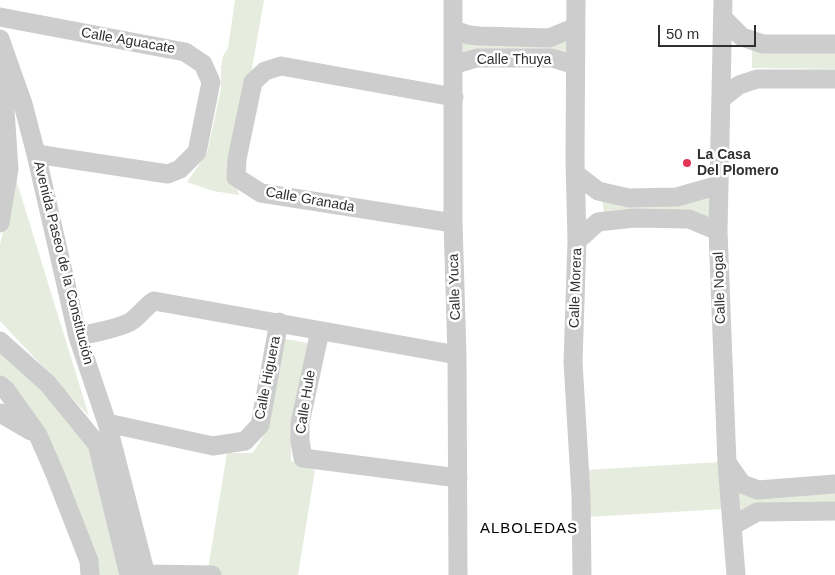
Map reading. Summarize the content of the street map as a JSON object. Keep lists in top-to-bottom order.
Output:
{
  "streets": {
    "street": [
      "Calle Aguacate",
      "Calle Thuya",
      "Calle Granada",
      "Avenida Paseo de la Constitución",
      "Calle Yuca",
      "Calle Morera",
      "Calle Nogal",
      "Calle Higuera",
      "Calle Hule"
    ]
  },
  "crossings": [
    ["Calle Aguacate", "Avenida Paseo de la Constitución"],
    ["Calle Thuya", "Calle Yuca"],
    ["Calle Thuya", "Calle Morera"],
    ["Calle Granada", "Calle Yuca"],
    ["Avenida Paseo de la Constitución", "Calle Higuera"],
    ["Calle Yuca", "Calle Hule"]
  ],
  "districts": ["ALBOLEDAS"],
  "places": ["La Casa Del Plomero"],
  "scale_bar": "50 m"
}
